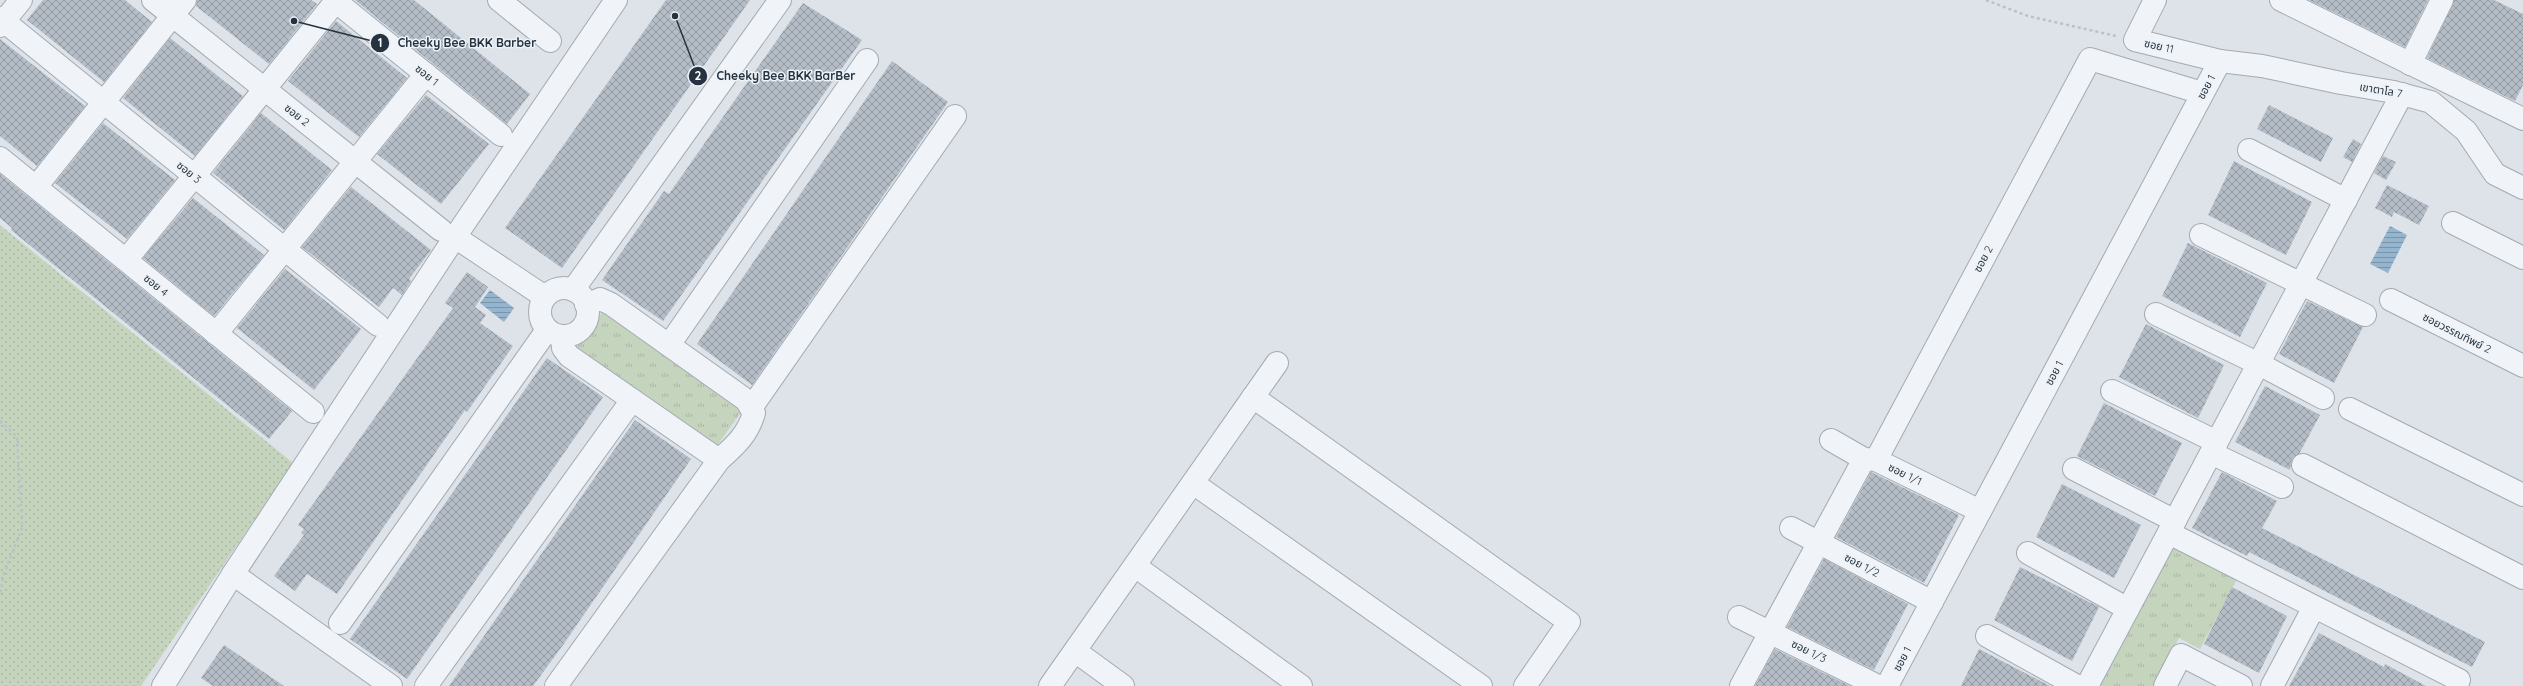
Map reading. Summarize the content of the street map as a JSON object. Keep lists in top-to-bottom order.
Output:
{
  "streets": {
    "street": [
      "ซอย 11",
      "ซอย 1",
      "เขาตาโล 7",
      "ซอย 2",
      "ซอย 3",
      "ซอย 4",
      "ซอยวรรณทิพย์ 2",
      "ซอย 1/1",
      "ซอย 1/2",
      "ซอย 1/3"
    ]
  },
  "crossings": [
    ["ซอย 11", "ซอย 1"],
    ["ซอย 11", "เขาตาโล 7"],
    ["ซอย 1", "เขาตาโล 7"],
    ["ซอย 1", "ซอย 2"],
    ["ซอย 1", "ซอย 1/1"],
    ["ซอย 1", "ซอย 1/2"],
    ["ซอย 2", "ซอย 1/1"],
    ["ซอย 2", "ซอย 1/2"],
    ["ซอย 2", "ซอย 1/3"]
  ],
  "places": ["Cheeky Bee BKK BarBer", "Cheeky Bee BKK Barber"]
}
